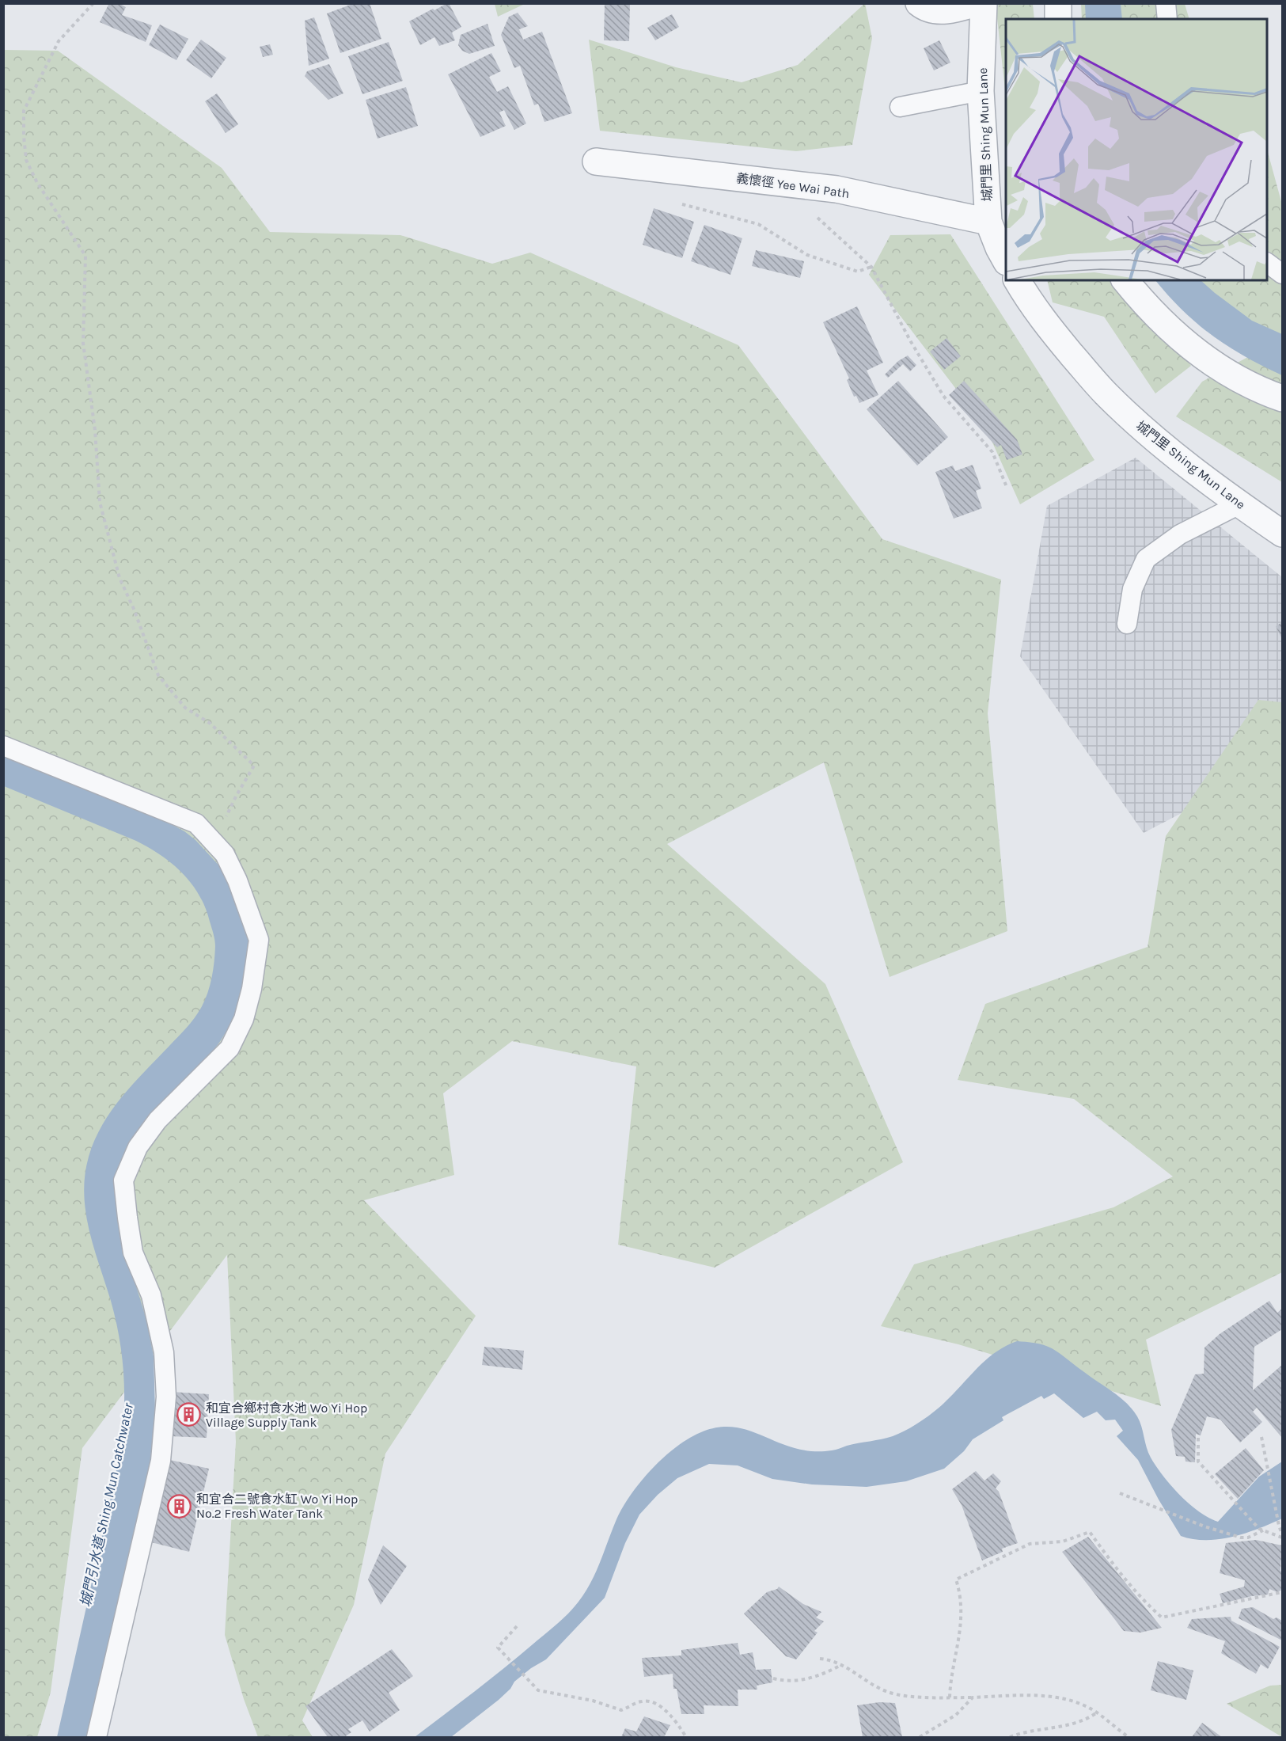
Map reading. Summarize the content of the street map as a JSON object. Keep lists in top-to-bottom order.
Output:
{
  "streets": {
    "street": ["城門里 Shing Mun Lane", "義懷徑 Yee Wai Path"]
  },
  "crossings": [
    ["城門里 Shing Mun Lane", "義懷徑 Yee Wai Path"]
  ],
  "water": ["城門引水道 Shing Mun Catchwater"],
  "places": {
    "building": ["和宜合鄉村食水池 Wo Yi Hop Village Supply Tank", "和宜合二號食水缸 Wo Yi Hop No.2 Fresh Water Tank"]
  }
}
